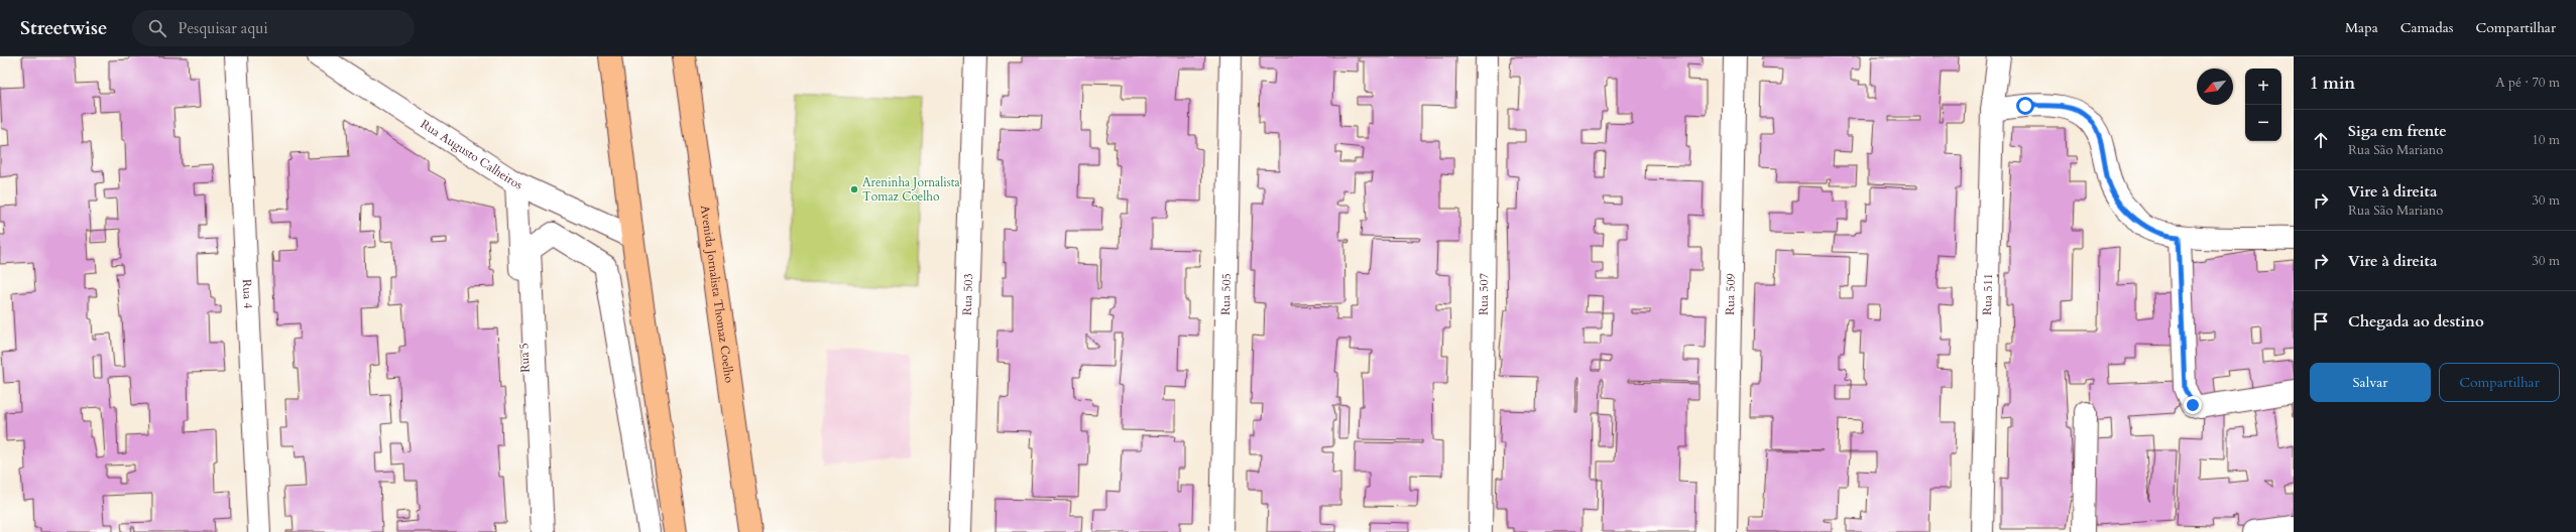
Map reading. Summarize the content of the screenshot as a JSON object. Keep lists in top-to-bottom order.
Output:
{
  "streets": {
    "main road": ["Avenida Jornalista Thomaz Coelho"],
    "street": [
      "Rua Augusto Calheiros",
      "Rua 4",
      "Rua 503",
      "Rua 505",
      "Rua 507",
      "Rua 509",
      "Rua 511",
      "Rua 5"
    ]
  },
  "crossings": [
    ["Rua Augusto Calheiros", "Rua 5"]
  ],
  "places": ["Areninha Jornalista Tomaz Coelho"],
  "north": "bottom left",
  "page": {
    "header": "Streetwise",
    "search": "Pesquisar aqui",
    "nav": ["Mapa", "Camadas", "Compartilhar"],
    "heading": ["1 min", "A pé · 70 m"],
    "map_buttons": ["+", "−"],
    "list": [
      ["Siga em frente", "Rua São Mariano", "10 m"],
      ["Vire à direita", "Rua São Mariano", "30 m"],
      ["Vire à direita", "30 m"],
      "Chegada ao destino"
    ],
    "buttons": ["Salvar", "Compartilhar"]
  }
}
